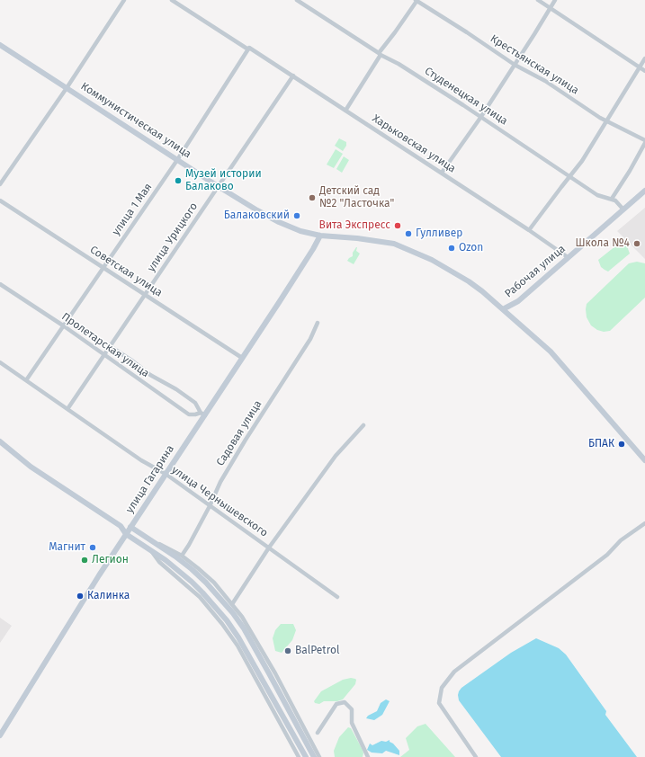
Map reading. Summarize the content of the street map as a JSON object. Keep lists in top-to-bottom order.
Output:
{
  "streets": {
    "main road": ["Коммунистическая улица", "Рабочая улица", "улица Гагарина"],
    "street": [
      "Крестьянская улица",
      "Студенецкая улица",
      "Харьковская улица",
      "улица 1 Мая",
      "улица Урицкого",
      "Советская улица",
      "Пролетарская улица",
      "Садовая улица",
      "улица Чернышевского"
    ]
  },
  "crossings": [
    ["Студенецкая улица", "Рабочая улица"],
    ["Коммунистическая улица", "улица 1 Мая"],
    ["Коммунистическая улица", "улица Урицкого"],
    ["Коммунистическая улица", "Рабочая улица"],
    ["Коммунистическая улица", "улица Гагарина"],
    ["Харьковская улица", "улица 1 Мая"],
    ["Харьковская улица", "улица Урицкого"],
    ["Харьковская улица", "Рабочая улица"],
    ["улица 1 Мая", "Советская улица"],
    ["улица 1 Мая", "Пролетарская улица"],
    ["улица 1 Мая", "улица Чернышевского"],
    ["улица Урицкого", "Советская улица"],
    ["улица Урицкого", "Пролетарская улица"],
    ["улица Урицкого", "улица Чернышевского"],
    ["Советская улица", "улица Гагарина"],
    ["Пролетарская улица", "улица Гагарина"],
    ["Садовая улица", "улица Чернышевского"],
    ["улица Гагарина", "улица Чернышевского"]
  ],
  "places": [
    "Музей истории Балаково",
    "Детский сад №2 \"Ласточка\"",
    "Балаковский",
    "Вита Экспресс",
    "Гулливер",
    "Школа №4",
    "Ozon",
    "БПАК",
    "Магнит",
    "Легион",
    "Калинка",
    "BalPetrol"
  ]
}
